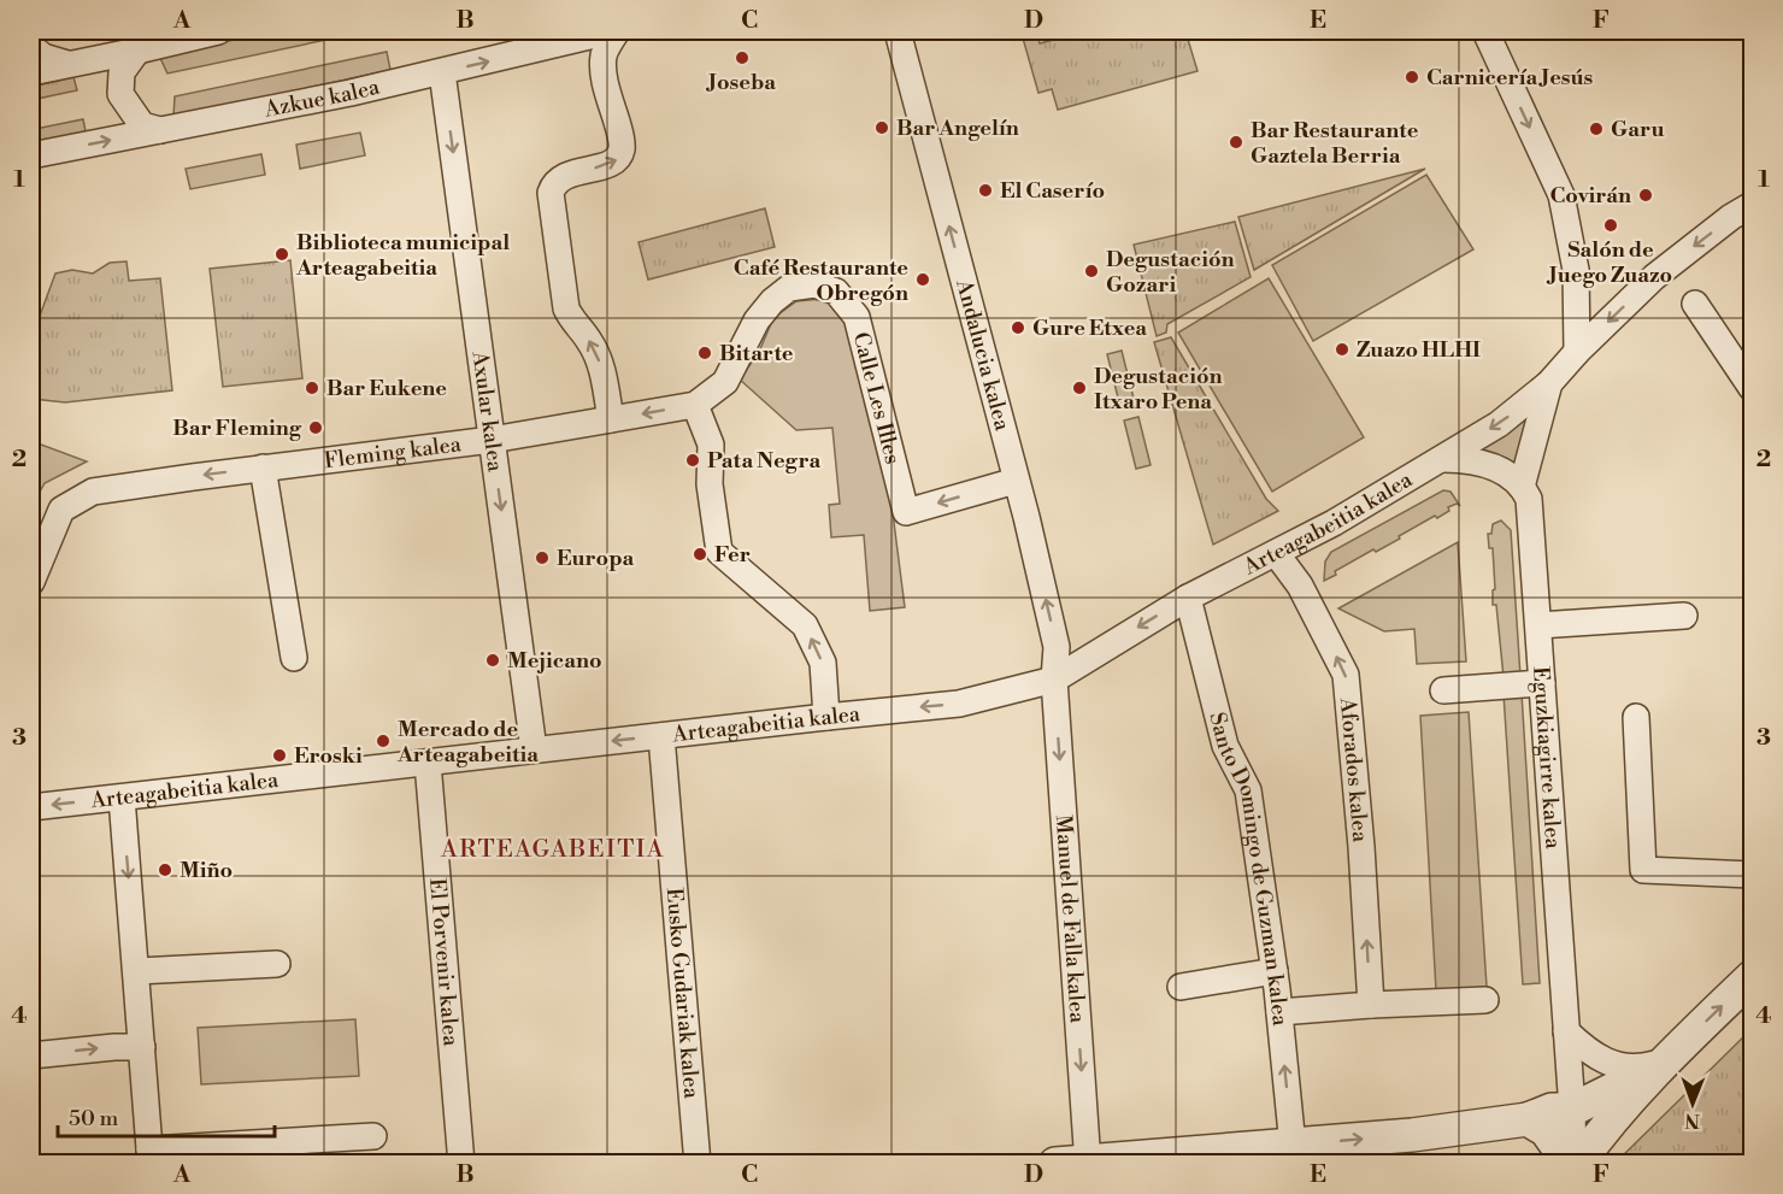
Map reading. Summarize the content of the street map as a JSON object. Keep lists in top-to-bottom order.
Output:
{
  "streets": {
    "street": [
      "Azkue kalea",
      "Andalucia kalea",
      "Calle Les Illes",
      "Axular kalea",
      "Fleming kalea",
      "Arteagabeitia kalea",
      "Eguzkiagirre kalea",
      "Aforados kalea",
      "Santo Domingo de Guzman kalea",
      "Manuel de Falla kalea",
      "El Porvenir kalea",
      "Eusko Gudariak kalea"
    ]
  },
  "crossings": [
    ["Azkue kalea", "Axular kalea"],
    ["Andalucia kalea", "Calle Les Illes"],
    ["Andalucia kalea", "Arteagabeitia kalea"],
    ["Andalucia kalea", "Manuel de Falla kalea"],
    ["Calle Les Illes", "Fleming kalea"],
    ["Axular kalea", "Fleming kalea"],
    ["Axular kalea", "Arteagabeitia kalea"],
    ["Arteagabeitia kalea", "Eguzkiagirre kalea"],
    ["Arteagabeitia kalea", "Aforados kalea"],
    ["Arteagabeitia kalea", "Santo Domingo de Guzman kalea"],
    ["Arteagabeitia kalea", "Manuel de Falla kalea"],
    ["Arteagabeitia kalea", "El Porvenir kalea"],
    ["Arteagabeitia kalea", "Eusko Gudariak kalea"]
  ],
  "one_way": [
    "Andalucia kalea",
    "Fleming kalea",
    "Arteagabeitia kalea",
    "Aforados kalea",
    "Manuel de Falla kalea"
  ],
  "districts": ["ARTEAGABEITIA"],
  "places": [
    "Joseba",
    "Carnicería Jesús",
    "Bar Angelín",
    "Garu",
    "Bar Restaurante Gaztela Berria",
    "El Caserío",
    "Covirán",
    "Salón de Juego Zuazo",
    "Biblioteca municipal Arteagabeitia",
    "Degustación Gozari",
    "Café Restaurante Obregón",
    "Gure Etxea",
    "Zuazo HLHI",
    "Bitarte",
    "Bar Eukene",
    "Degustación Itxaro Pena",
    "Bar Fleming",
    "Pata Negra",
    "Fer",
    "Europa",
    "Mejicano",
    "Mercado de Arteagabeitia",
    "Eroski",
    "Miño"
  ],
  "scale_bar": "50 m",
  "north": "bottom",
  "grid": {
    "columns": [
      "A",
      "B",
      "C",
      "D",
      "E",
      "F"
    ],
    "rows": [
      "1",
      "2",
      "3",
      "4"
    ]
  }
}
